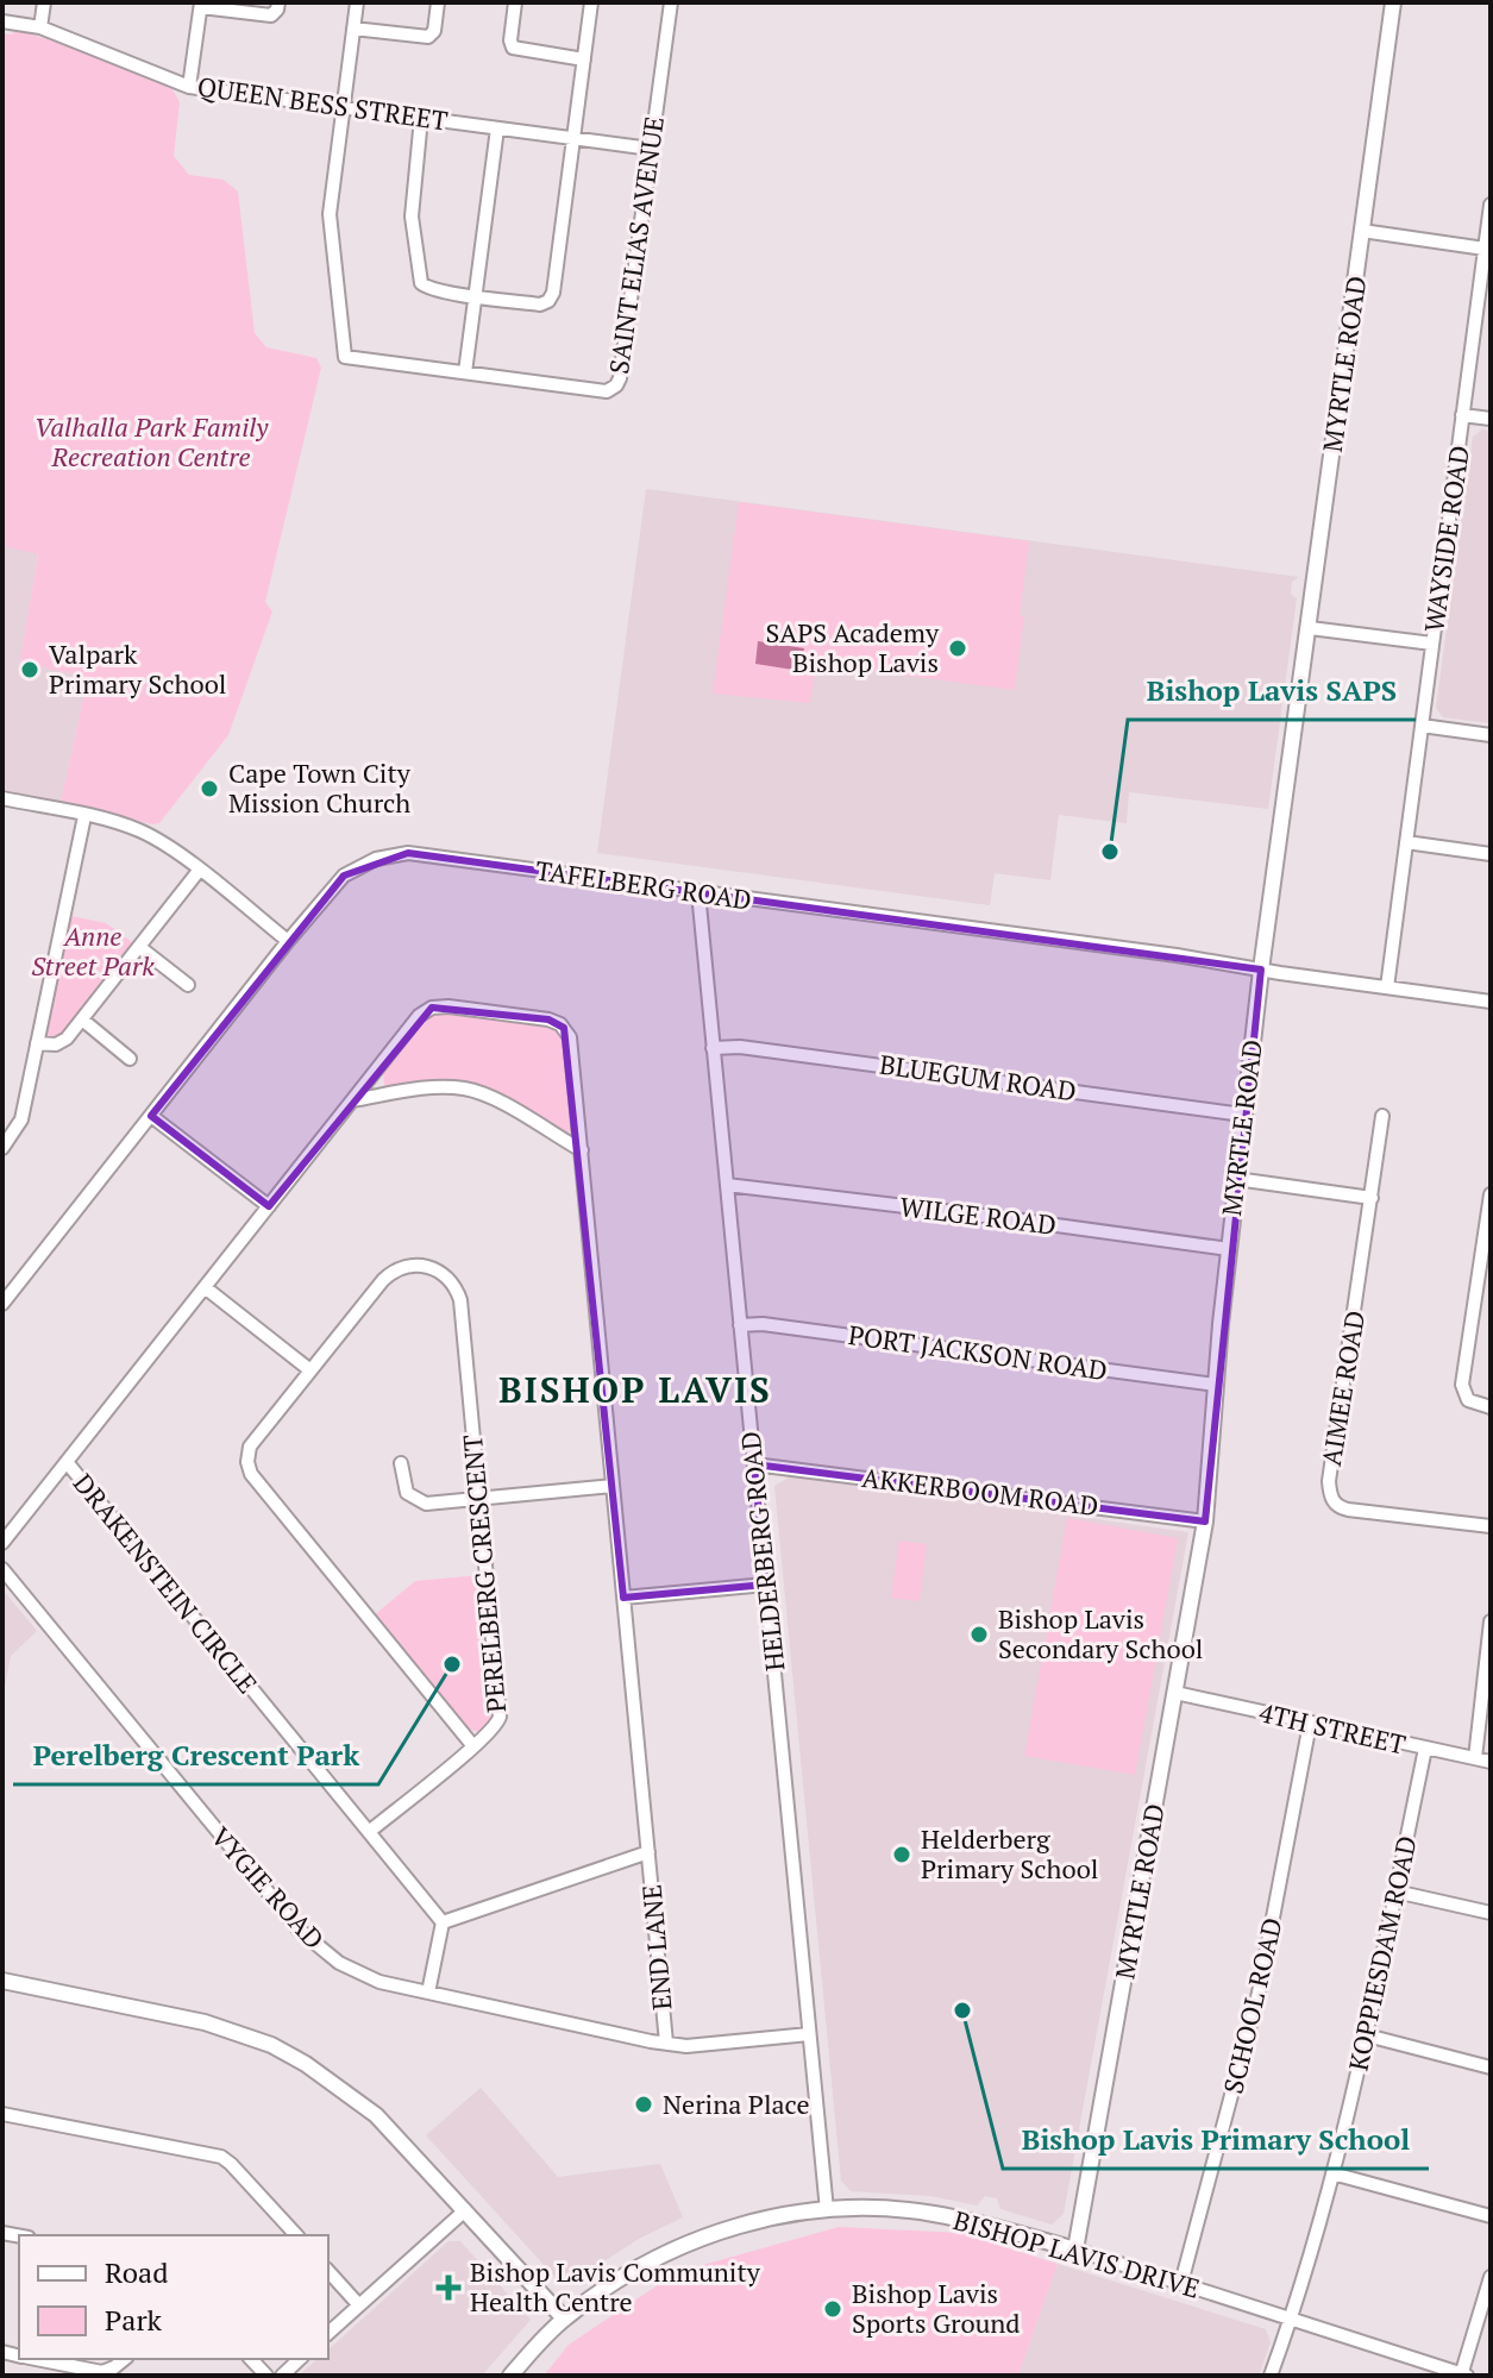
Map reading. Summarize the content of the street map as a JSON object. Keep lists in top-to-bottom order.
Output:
{
  "streets": {
    "street": [
      "QUEEN BESS STREET",
      "SAINT ELIAS AVENUE",
      "MYRTLE ROAD",
      "WAYSIDE ROAD",
      "TAFELBERG ROAD",
      "BLUEGUM ROAD",
      "WILGE ROAD",
      "PORT JACKSON ROAD",
      "AIMEE ROAD",
      "AKKERBOOM ROAD",
      "HELDERBERG ROAD",
      "PERELBERG CRESCENT",
      "DRAKENSTEIN CIRCLE",
      "4TH STREET",
      "VYGIE ROAD",
      "END LANE",
      "KOPPIESDAM ROAD",
      "SCHOOL ROAD",
      "BISHOP LAVIS DRIVE"
    ]
  },
  "crossings": [
    ["QUEEN BESS STREET", "SAINT ELIAS AVENUE"],
    ["MYRTLE ROAD", "TAFELBERG ROAD"],
    ["MYRTLE ROAD", "BLUEGUM ROAD"],
    ["MYRTLE ROAD", "WILGE ROAD"],
    ["MYRTLE ROAD", "PORT JACKSON ROAD"],
    ["MYRTLE ROAD", "AKKERBOOM ROAD"],
    ["MYRTLE ROAD", "4TH STREET"],
    ["MYRTLE ROAD", "BISHOP LAVIS DRIVE"],
    ["WAYSIDE ROAD", "TAFELBERG ROAD"],
    ["TAFELBERG ROAD", "HELDERBERG ROAD"],
    ["BLUEGUM ROAD", "HELDERBERG ROAD"],
    ["WILGE ROAD", "HELDERBERG ROAD"],
    ["PORT JACKSON ROAD", "HELDERBERG ROAD"],
    ["AKKERBOOM ROAD", "HELDERBERG ROAD"],
    ["HELDERBERG ROAD", "VYGIE ROAD"],
    ["HELDERBERG ROAD", "BISHOP LAVIS DRIVE"],
    ["DRAKENSTEIN CIRCLE", "END LANE"],
    ["4TH STREET", "KOPPIESDAM ROAD"],
    ["4TH STREET", "SCHOOL ROAD"],
    ["VYGIE ROAD", "END LANE"],
    ["KOPPIESDAM ROAD", "BISHOP LAVIS DRIVE"],
    ["SCHOOL ROAD", "BISHOP LAVIS DRIVE"]
  ],
  "districts": ["BISHOP LAVIS"],
  "parks": ["Valhalla Park Family Recreation Centre", "Anne Street Park"],
  "places": {
    "other": [
      "SAPS Academy Bishop Lavis",
      "Valpark Primary School",
      "Cape Town City Mission Church",
      "Bishop Lavis SAPS",
      "Bishop Lavis Secondary School",
      "Perelberg Crescent Park",
      "Helderberg Primary School",
      "Bishop Lavis Primary School",
      "Nerina Place",
      "Bishop Lavis Sports Ground"
    ],
    "health": ["Bishop Lavis Community Health Centre"]
  },
  "legend": ["Road", "Park"]
}
